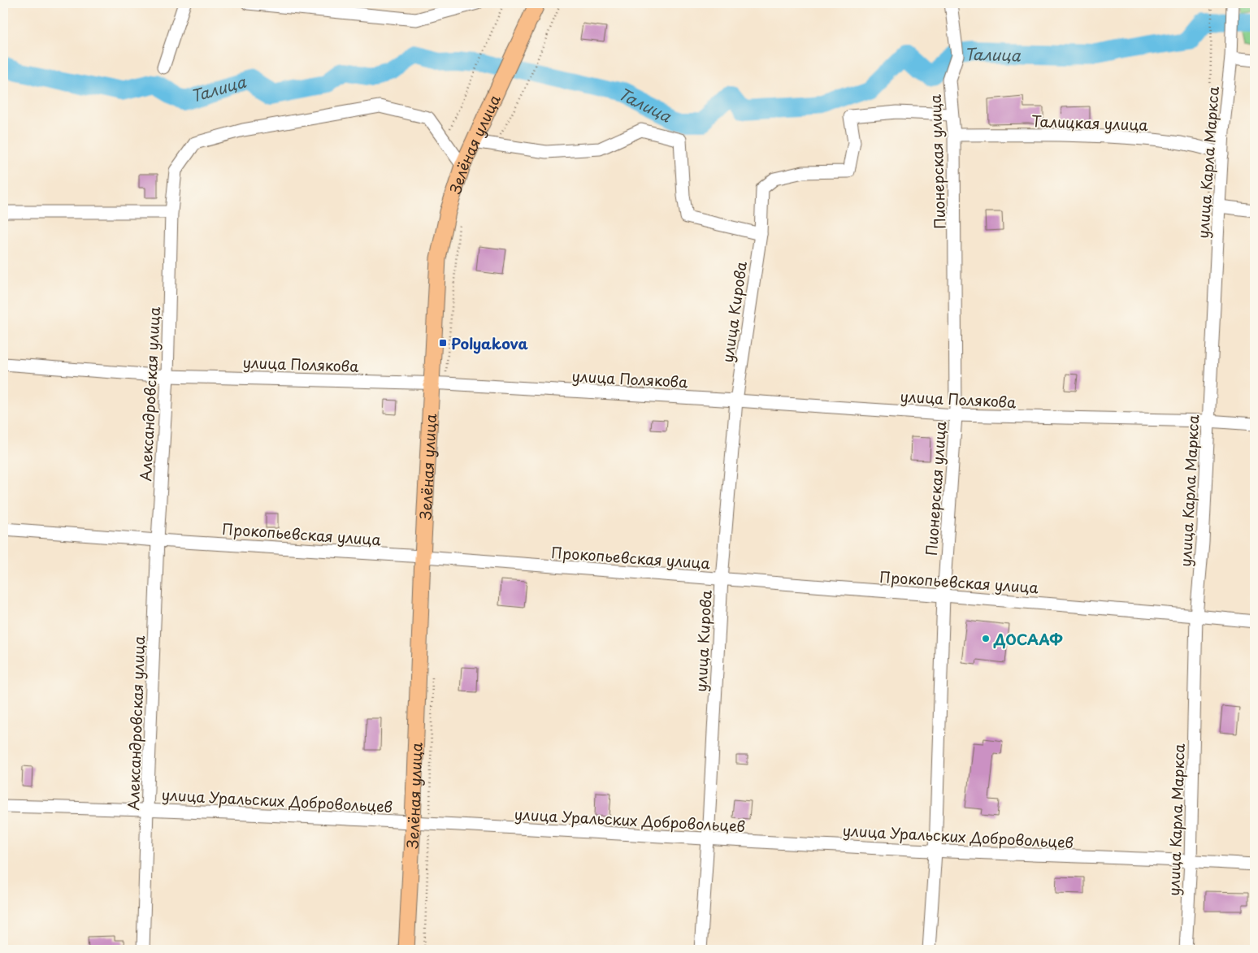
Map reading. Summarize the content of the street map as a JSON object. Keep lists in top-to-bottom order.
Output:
{
  "streets": {
    "main road": ["Зелёная улица"],
    "street": [
      "Талицкая улица",
      "Пионерская улица",
      "улица Карла Маркса",
      "улица Кирова",
      "улица Полякова",
      "Александровская улица",
      "Прокопьевская улица",
      "улица Уральских Добровольцев"
    ]
  },
  "crossings": [
    ["Талицкая улица", "Пионерская улица"],
    ["Талицкая улица", "улица Карла Маркса"],
    ["Зелёная улица", "улица Полякова"],
    ["Зелёная улица", "Александровская улица"],
    ["Зелёная улица", "Прокопьевская улица"],
    ["Зелёная улица", "улица Уральских Добровольцев"],
    ["Пионерская улица", "улица Кирова"],
    ["Пионерская улица", "улица Полякова"],
    ["Пионерская улица", "Прокопьевская улица"],
    ["Пионерская улица", "улица Уральских Добровольцев"],
    ["улица Карла Маркса", "улица Полякова"],
    ["улица Карла Маркса", "Прокопьевская улица"],
    ["улица Карла Маркса", "улица Уральских Добровольцев"],
    ["улица Кирова", "улица Полякова"],
    ["улица Кирова", "Прокопьевская улица"],
    ["улица Кирова", "улица Уральских Добровольцев"],
    ["улица Полякова", "Александровская улица"],
    ["Александровская улица", "Прокопьевская улица"],
    ["Александровская улица", "улица Уральских Добровольцев"]
  ],
  "water": ["Талица"],
  "places": {
    "transit": ["Polyakova"],
    "other": ["ДОСААФ"]
  }
}
